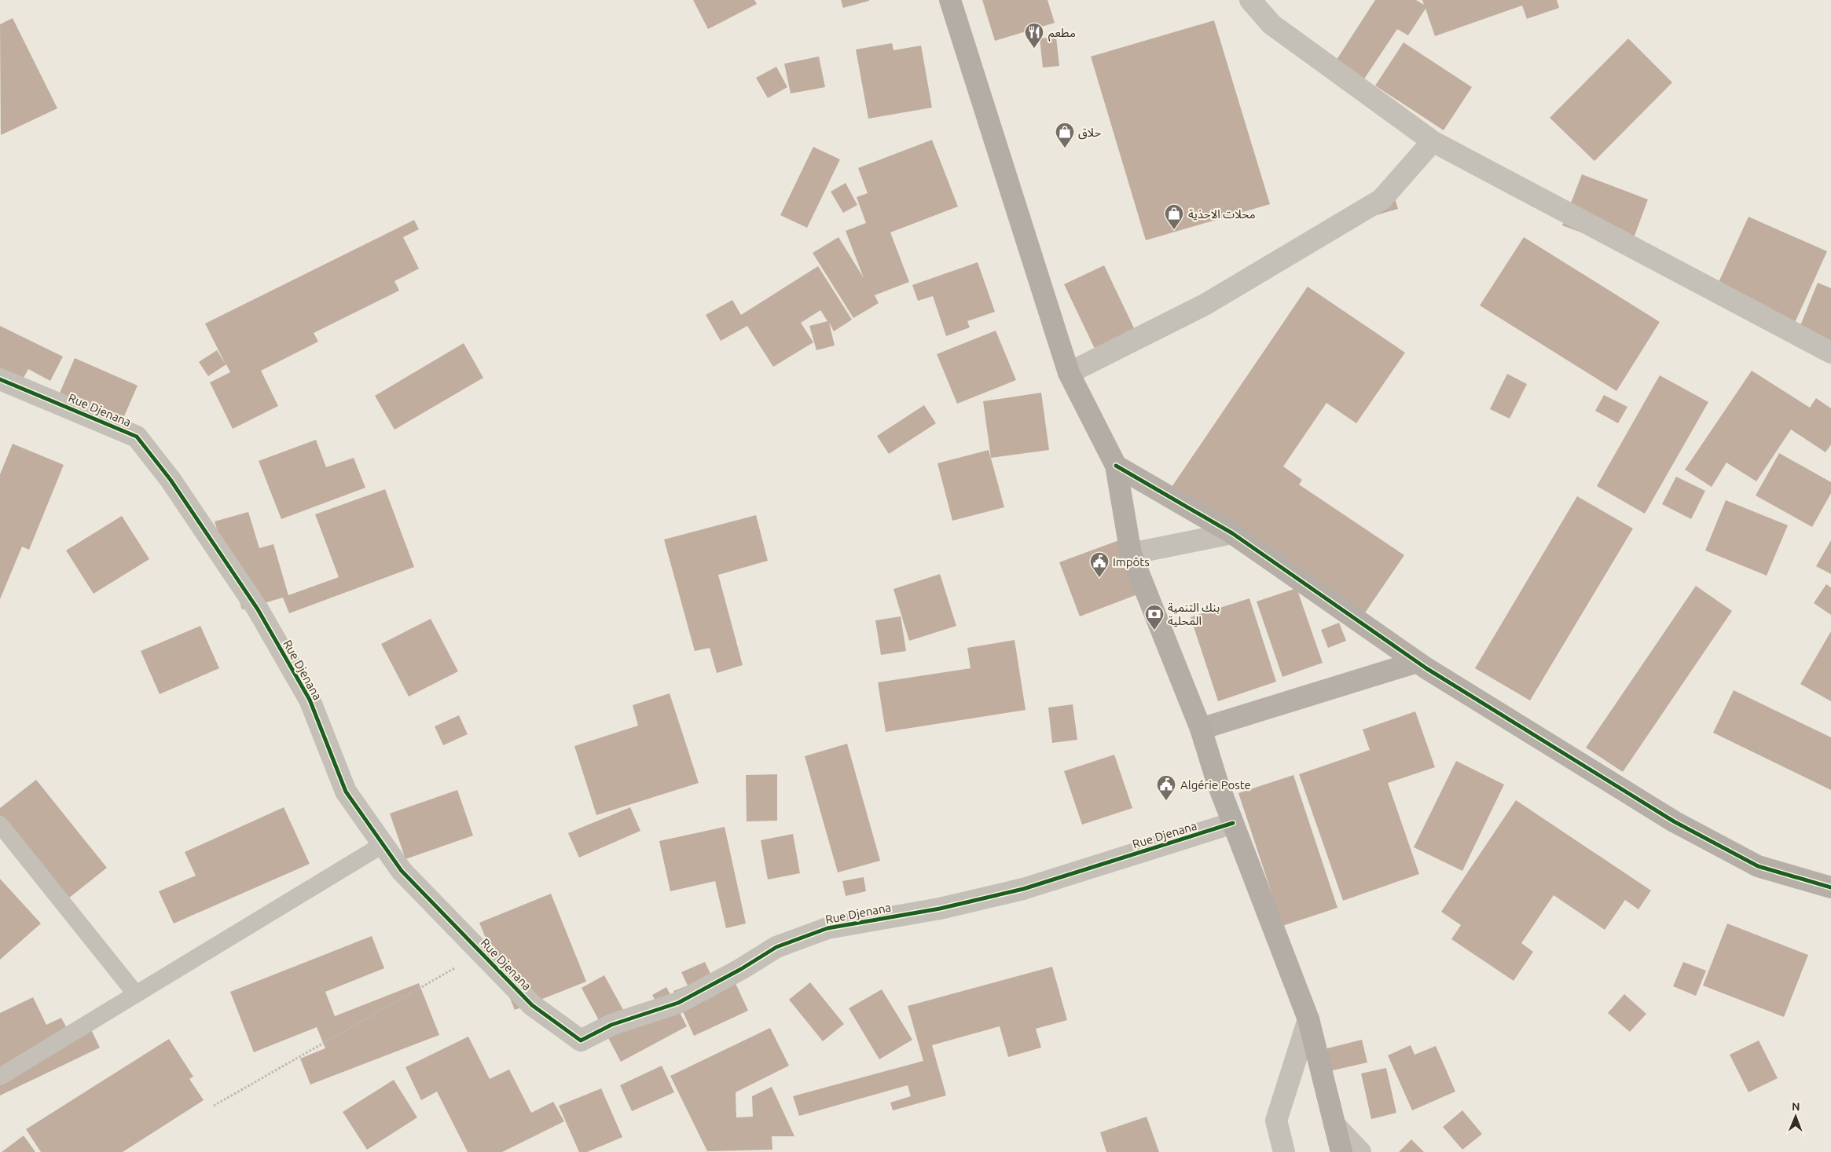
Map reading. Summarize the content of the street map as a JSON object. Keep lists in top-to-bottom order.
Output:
{
  "streets": {
    "street": ["Rue Djenana"]
  },
  "places": {
    "restaurant": ["مطعم"],
    "shop": ["حلاق", "محلات الاحذية"],
    "public building": ["Impôts", "Algérie Poste"],
    "bank": ["بنك التنمية المحلية"]
  },
  "north": "top"
}
